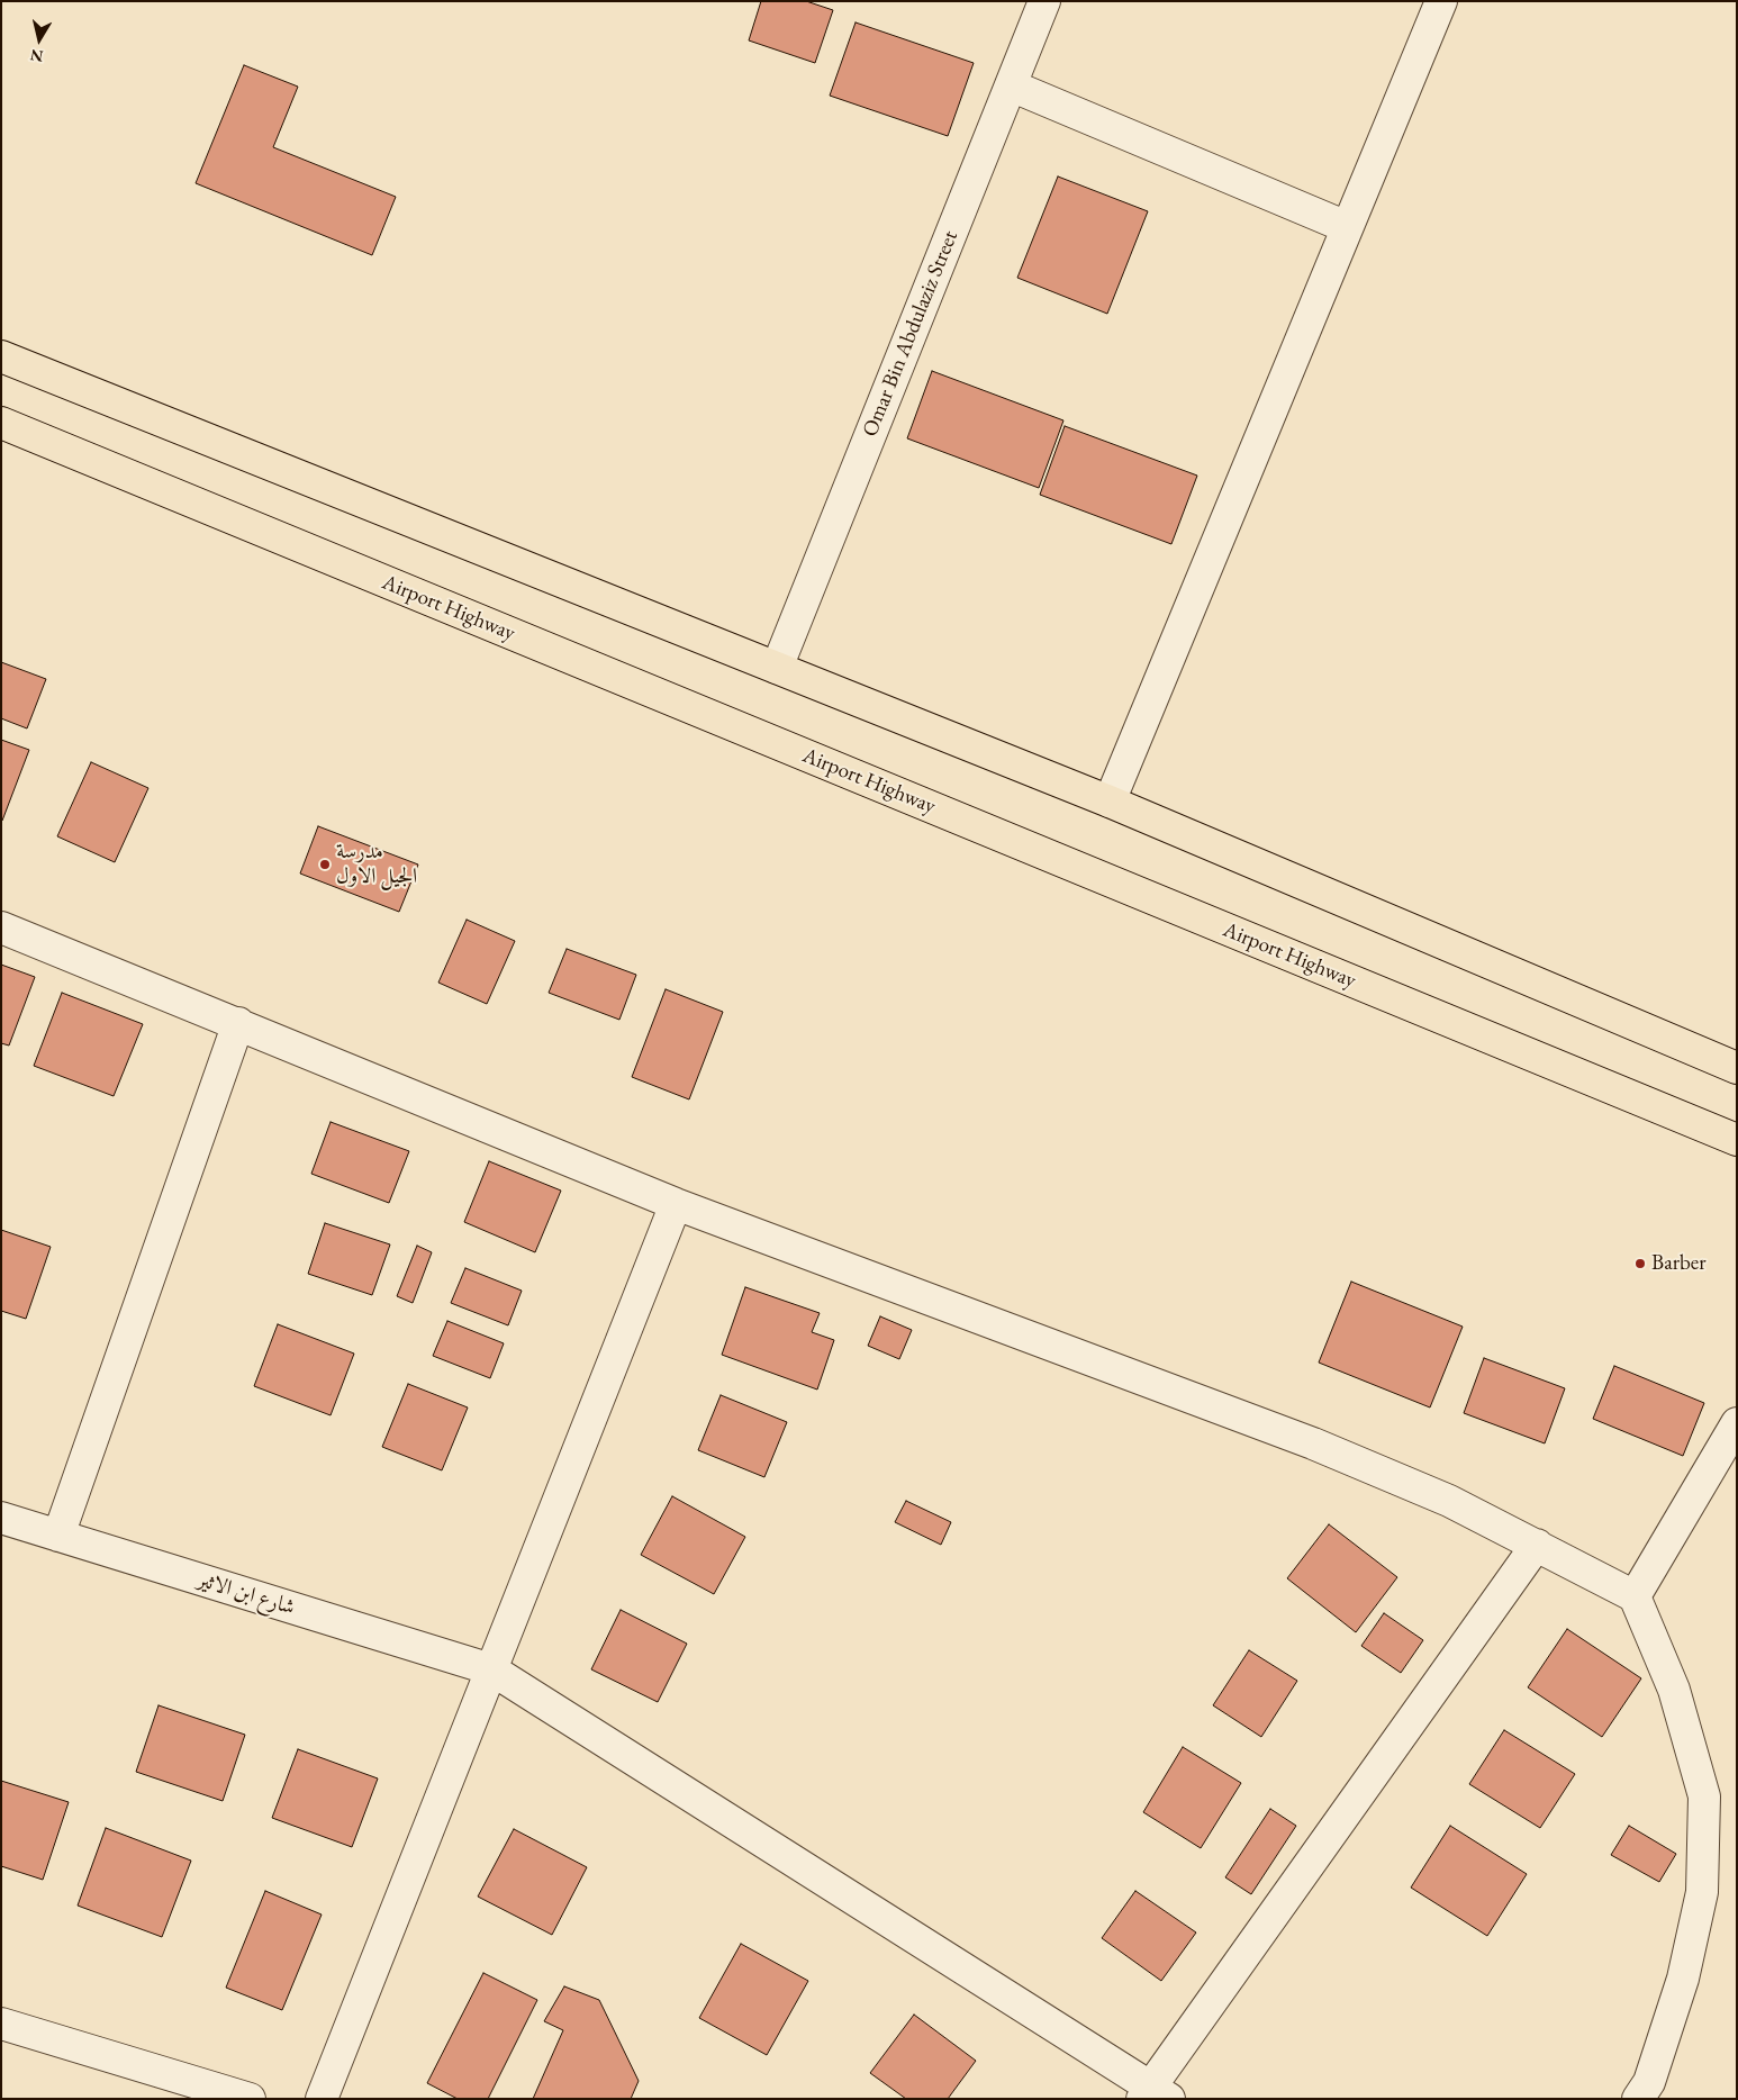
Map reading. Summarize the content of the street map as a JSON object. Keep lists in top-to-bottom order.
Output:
{
  "streets": {
    "highway": ["Airport Highway"],
    "street": ["Omar Bin Abdulaziz Street", "شارع ابن الاثير"]
  },
  "places": ["مدرسة الجيل الاول", "Barber"],
  "north": "bottom"
}
